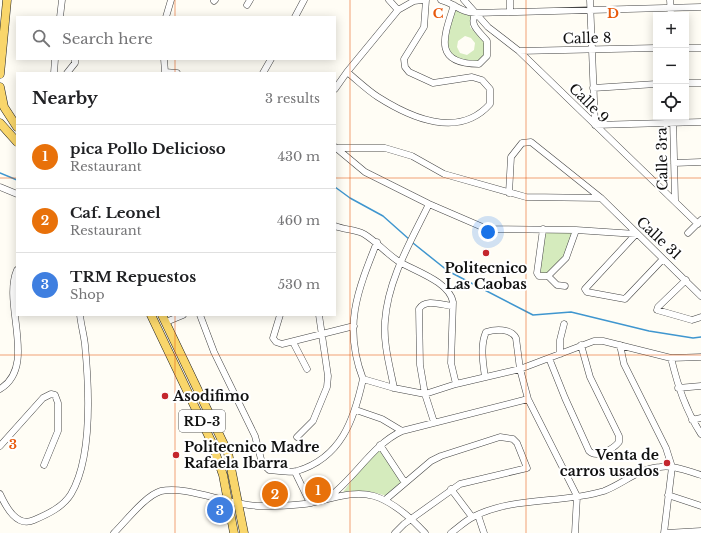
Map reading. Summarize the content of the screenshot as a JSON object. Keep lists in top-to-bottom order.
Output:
{
  "streets": {
    "main road": ["RD-3"],
    "street": [
      "Calle 8",
      "Calle 9",
      "Calle 3ra",
      "Calle 31"
    ]
  },
  "crossings": [
    ["Calle 8", "Calle 9"],
    ["Calle 9", "Calle 3ra"]
  ],
  "places": [
    "Politecnico Las Caobas",
    "Asodifimo",
    "Politecnico Madre Rafaela Ibarra",
    "Venta de carros usados"
  ],
  "page": {
    "map_buttons": ["+", "−"],
    "search": "Search here",
    "heading": ["Nearby", "3 results"],
    "list": [
      {
        "mark": "1",
        "name": "pica Pollo Delicioso",
        "note": "Restaurant",
        "value": "430 m"
      },
      {
        "mark": "2",
        "name": "Caf. Leonel",
        "note": "Restaurant",
        "value": "460 m"
      },
      {
        "mark": "3",
        "name": "TRM Repuestos",
        "note": "Shop",
        "value": "530 m"
      }
    ],
    "pins": ["1", "2", "3"]
  },
  "grid": {
    "columns": ["C", "D"],
    "rows": ["3"]
  }
}
